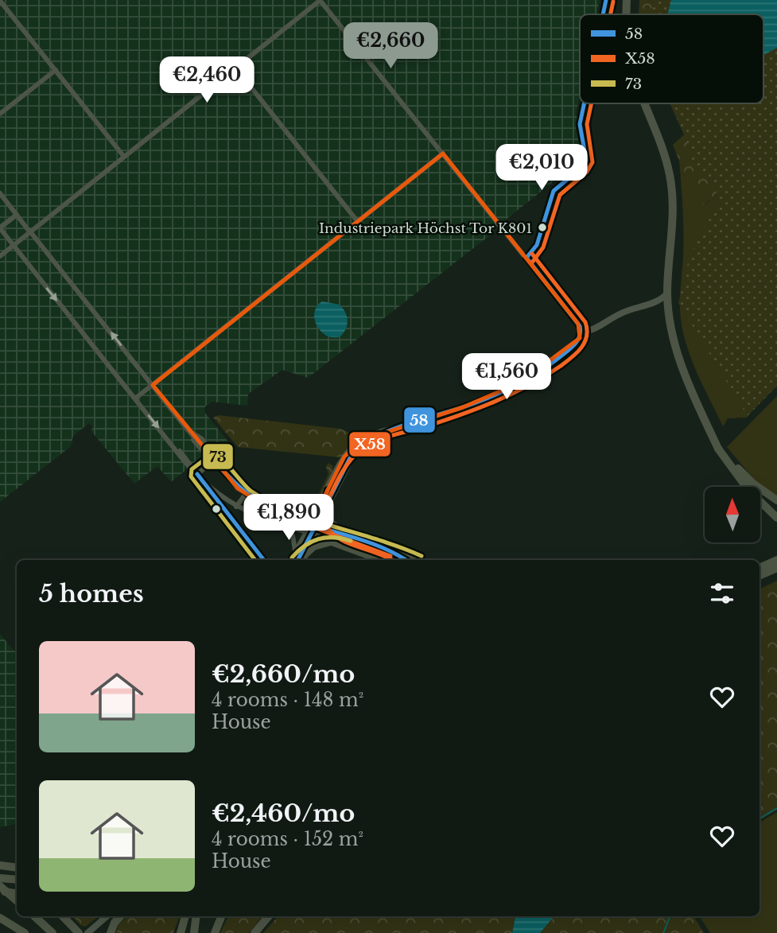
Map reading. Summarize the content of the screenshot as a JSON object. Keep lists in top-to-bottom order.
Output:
{
  "places": ["Industriepark Höchst Tor K801"],
  "lines": ["transit line 58", "transit line X58", "transit line 73"],
  "legend": ["58", "X58", "73"],
  "north": "top",
  "page": {
    "price": [
      "€2,660",
      "€2,460",
      "€2,010",
      "€1,560",
      "€1,890"
    ],
    "heading": "5 homes",
    "list": [
      {
        "name": "€2,660/mo",
        "note": "4 rooms · 148 m² · House"
      },
      {
        "name": "€2,460/mo",
        "note": "4 rooms · 152 m² · House"
      }
    ]
  }
}
